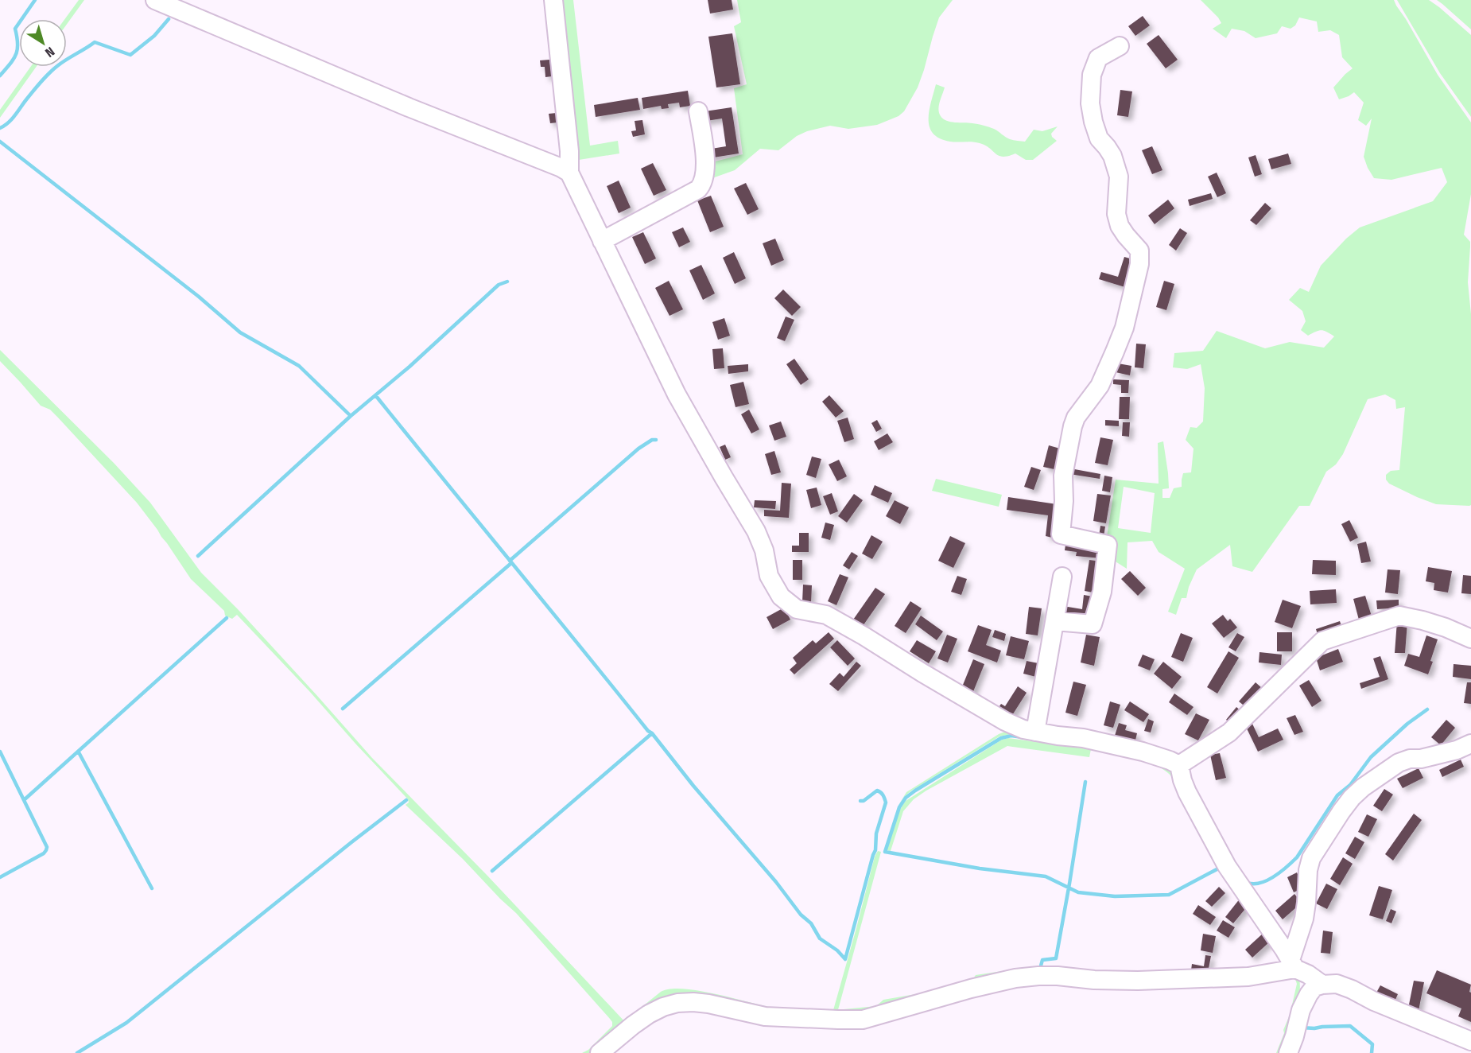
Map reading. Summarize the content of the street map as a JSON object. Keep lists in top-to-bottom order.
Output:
{
  "north": "bottom right"
}
